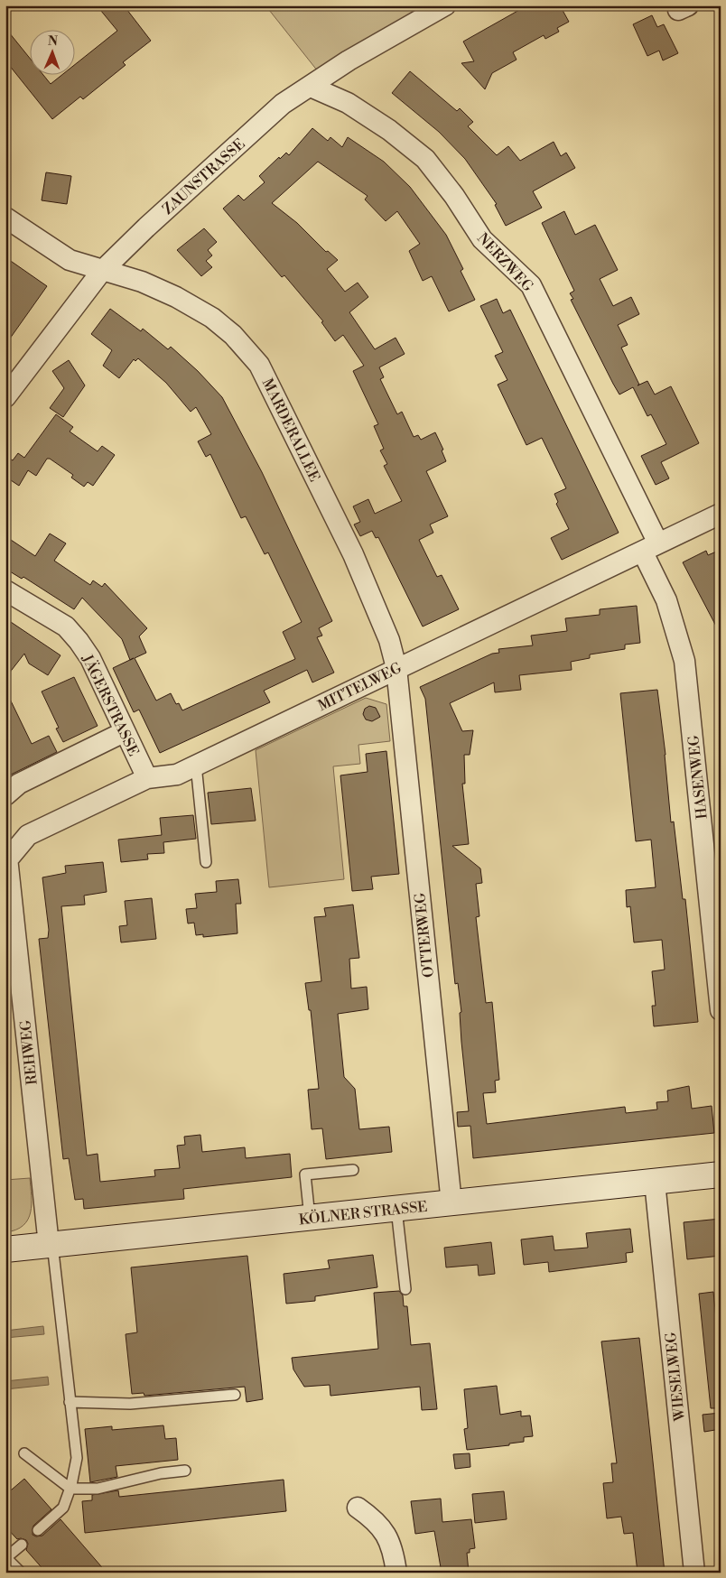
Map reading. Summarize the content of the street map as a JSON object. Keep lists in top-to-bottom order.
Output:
{
  "streets": {
    "street": [
      "ZAUNSTRASSE",
      "NERZWEG",
      "MARDERALLEE",
      "MITTELWEG",
      "JÄGERSTRASSE",
      "HASENWEG",
      "OTTERWEG",
      "REHWEG",
      "KÖLNER STRASSE",
      "WIESELWEG"
    ]
  },
  "crossings": [
    ["ZAUNSTRASSE", "NERZWEG"],
    ["ZAUNSTRASSE", "MARDERALLEE"],
    ["NERZWEG", "MITTELWEG"],
    ["NERZWEG", "HASENWEG"],
    ["MARDERALLEE", "MITTELWEG"],
    ["MARDERALLEE", "OTTERWEG"],
    ["MITTELWEG", "JÄGERSTRASSE"],
    ["MITTELWEG", "HASENWEG"],
    ["MITTELWEG", "OTTERWEG"],
    ["MITTELWEG", "REHWEG"],
    ["OTTERWEG", "KÖLNER STRASSE"],
    ["REHWEG", "KÖLNER STRASSE"],
    ["KÖLNER STRASSE", "WIESELWEG"]
  ],
  "north": "top"
}
